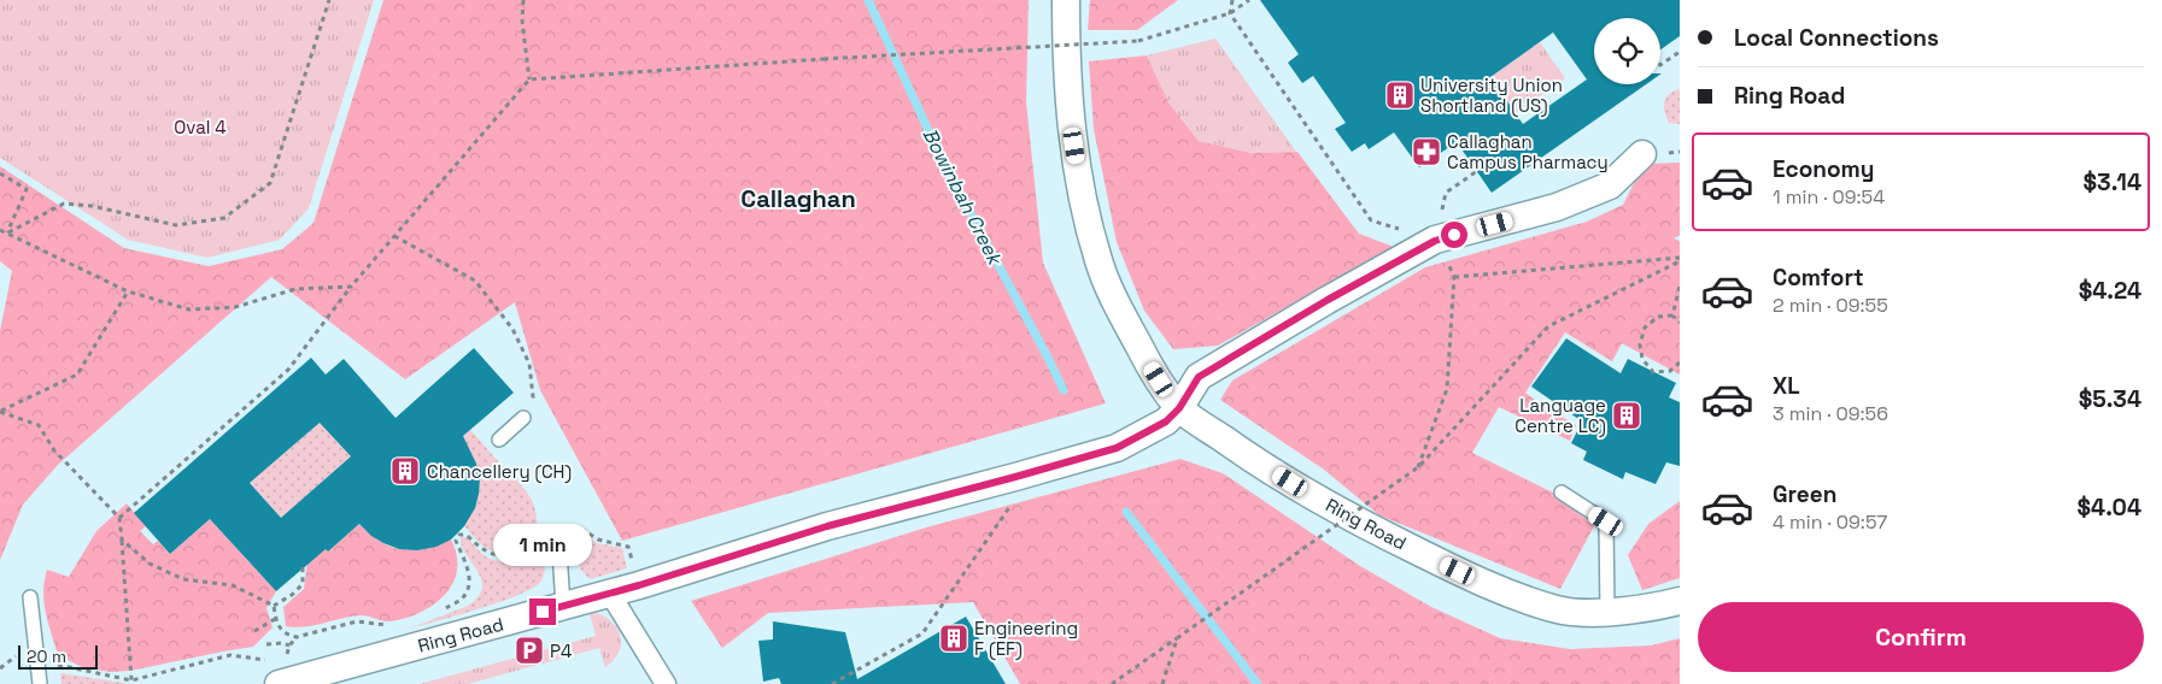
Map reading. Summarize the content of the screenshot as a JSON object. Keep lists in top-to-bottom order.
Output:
{
  "streets": {
    "street": ["Ring Road"]
  },
  "districts": ["Callaghan"],
  "water": ["Bowinbah Creek"],
  "parks": ["Oval 4"],
  "places": {
    "building": [
      "University Union Shortland (US)",
      "Language Centre LC)",
      "Chancellery (CH)",
      "Engineering F (EF)"
    ],
    "pharmacy": ["Callaghan Campus Pharmacy"],
    "parking": ["P4"]
  },
  "scale_bar": "20 m",
  "page": {
    "banner": ["Local Connections", "Ring Road"],
    "list": [
      {
        "name": "Economy",
        "note": "1 min · 09:54",
        "value": "$3.14"
      },
      {
        "name": "Comfort",
        "note": "2 min · 09:55",
        "value": "$4.24"
      },
      {
        "name": "XL",
        "note": "3 min · 09:56",
        "value": "$5.34"
      },
      {
        "name": "Green",
        "note": "4 min · 09:57",
        "value": "$4.04"
      }
    ],
    "bubble": "1 min",
    "buttons": "Confirm",
    "scale": "20 m"
  }
}
